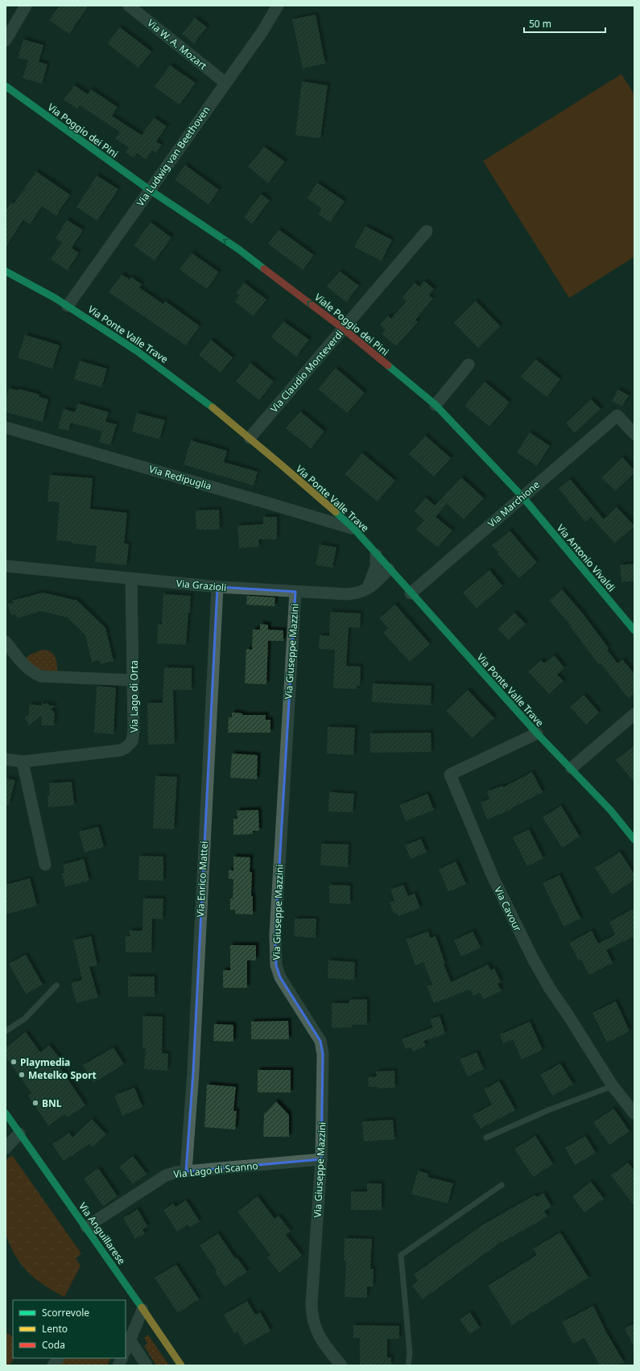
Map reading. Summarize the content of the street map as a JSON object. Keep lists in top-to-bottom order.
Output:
{
  "streets": {
    "street": [
      "Via W. A. Mozart",
      "Via Poggio dei Pini",
      "Via Ludwig van Beethoven",
      "Viale Poggio dei Pini",
      "Via Ponte Valle Trave",
      "Via Claudio Monteverdi",
      "Via Redipuglia",
      "Via Marchione",
      "Via Antonio Vivaldi",
      "Via Grazioli",
      "Via Giuseppe Mazzini",
      "Via Lago di Orta",
      "Via Enrico Mattei",
      "Via Cavour",
      "Via Lago di Scanno",
      "Via Anguillarese"
    ]
  },
  "crossings": [
    ["Via W. A. Mozart", "Via Ludwig van Beethoven"],
    ["Via Poggio dei Pini", "Via Ludwig van Beethoven"],
    ["Via Poggio dei Pini", "Viale Poggio dei Pini"],
    ["Via Ludwig van Beethoven", "Viale Poggio dei Pini"],
    ["Via Ludwig van Beethoven", "Via Ponte Valle Trave"],
    ["Viale Poggio dei Pini", "Via Claudio Monteverdi"],
    ["Viale Poggio dei Pini", "Via Marchione"],
    ["Viale Poggio dei Pini", "Via Antonio Vivaldi"],
    ["Via Ponte Valle Trave", "Via Claudio Monteverdi"],
    ["Via Ponte Valle Trave", "Via Redipuglia"],
    ["Via Ponte Valle Trave", "Via Marchione"],
    ["Via Ponte Valle Trave", "Via Cavour"],
    ["Via Marchione", "Via Antonio Vivaldi"],
    ["Via Grazioli", "Via Giuseppe Mazzini"],
    ["Via Grazioli", "Via Lago di Orta"],
    ["Via Grazioli", "Via Enrico Mattei"],
    ["Via Giuseppe Mazzini", "Via Lago di Scanno"],
    ["Via Enrico Mattei", "Via Lago di Scanno"],
    ["Via Lago di Scanno", "Via Anguillarese"]
  ],
  "one_way": ["Viale Poggio dei Pini"],
  "places": ["Playmedia", "Metelko Sport", "BNL"],
  "legend": ["Scorrevole", "Lento", "Coda"],
  "scale_bar": "50 m"
}
